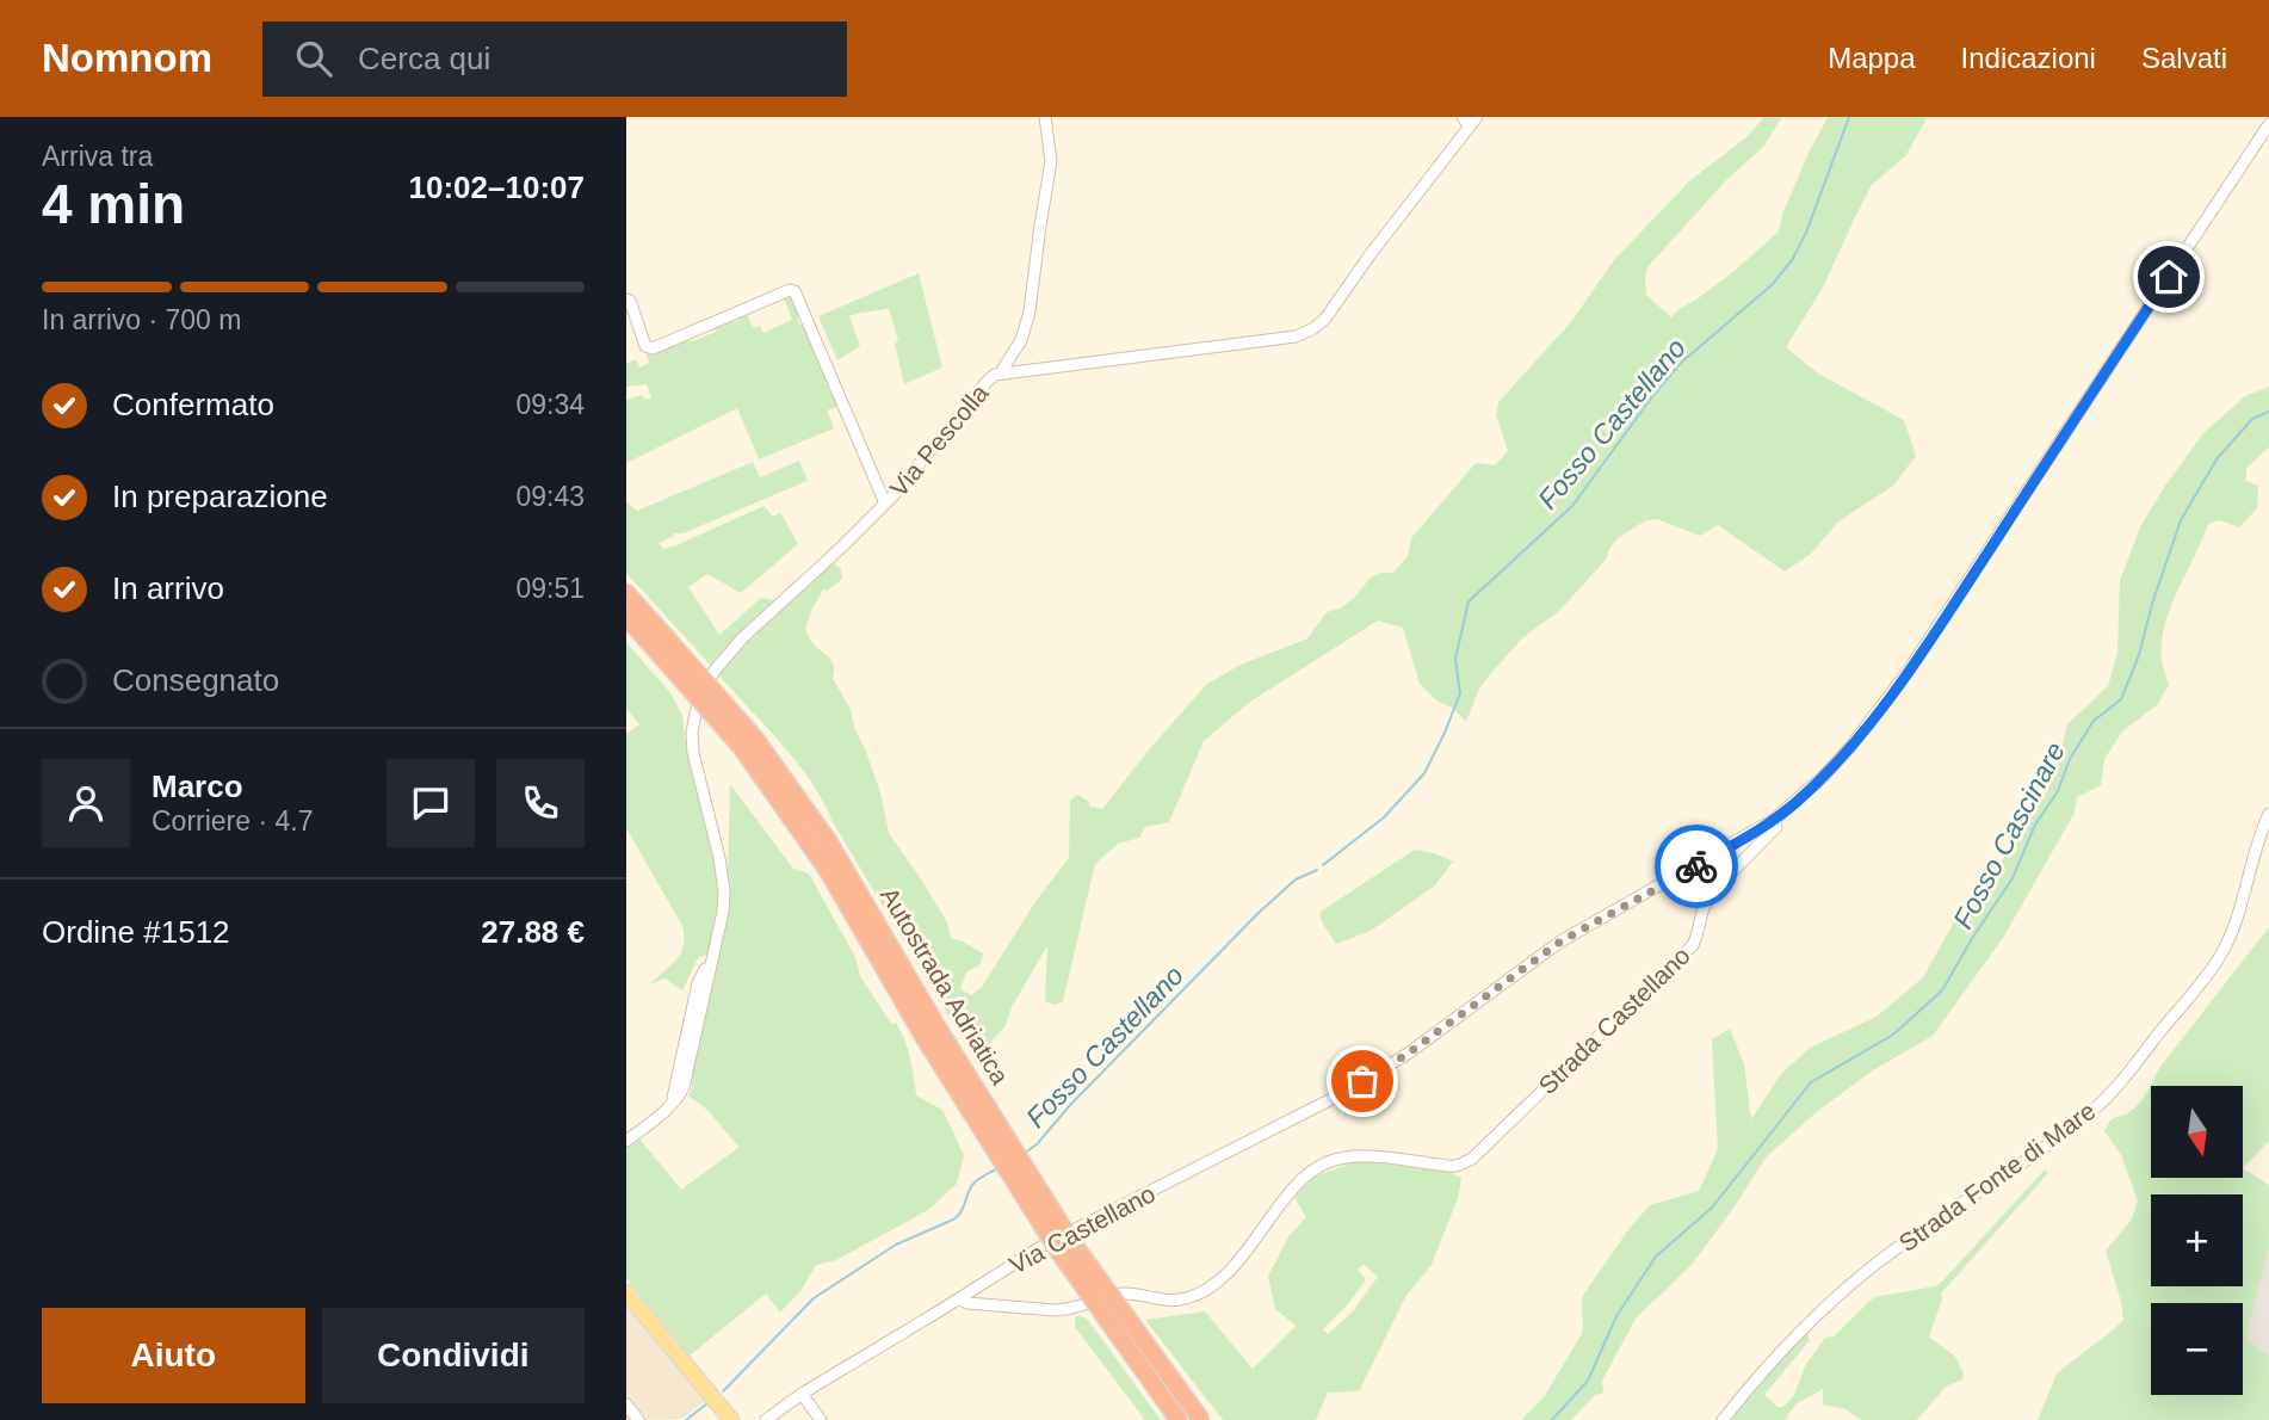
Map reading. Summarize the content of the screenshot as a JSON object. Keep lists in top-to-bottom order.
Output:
{
  "streets": {
    "highway": ["Autostrada Adriatica"],
    "street": [
      "Via Pescolla",
      "Strada Castellano",
      "Strada Fonte di Mare",
      "Via Castellano"
    ]
  },
  "crossings": [
    ["Strada Castellano", "Via Castellano"]
  ],
  "water": ["Fosso Castellano", "Fosso Cascinare"],
  "north": "bottom",
  "page": {
    "header": "Nomnom",
    "search": "Cerca qui",
    "nav": ["Mappa", "Indicazioni", "Salvati"],
    "heading": ["4 min", "Arriva tra", "10:02–10:07"],
    "panel": [
      "Marco",
      "Corriere · 4.7",
      "Ordine #1512",
      "27.88 €"
    ],
    "bar": "In arrivo · 700 m",
    "list": [
      ["Confermato", "09:34"],
      ["In preparazione", "09:43"],
      ["In arrivo", "09:51"],
      "Consegnato"
    ],
    "map_buttons": ["+", "−"],
    "buttons": ["Aiuto", "Condividi"]
  }
}
